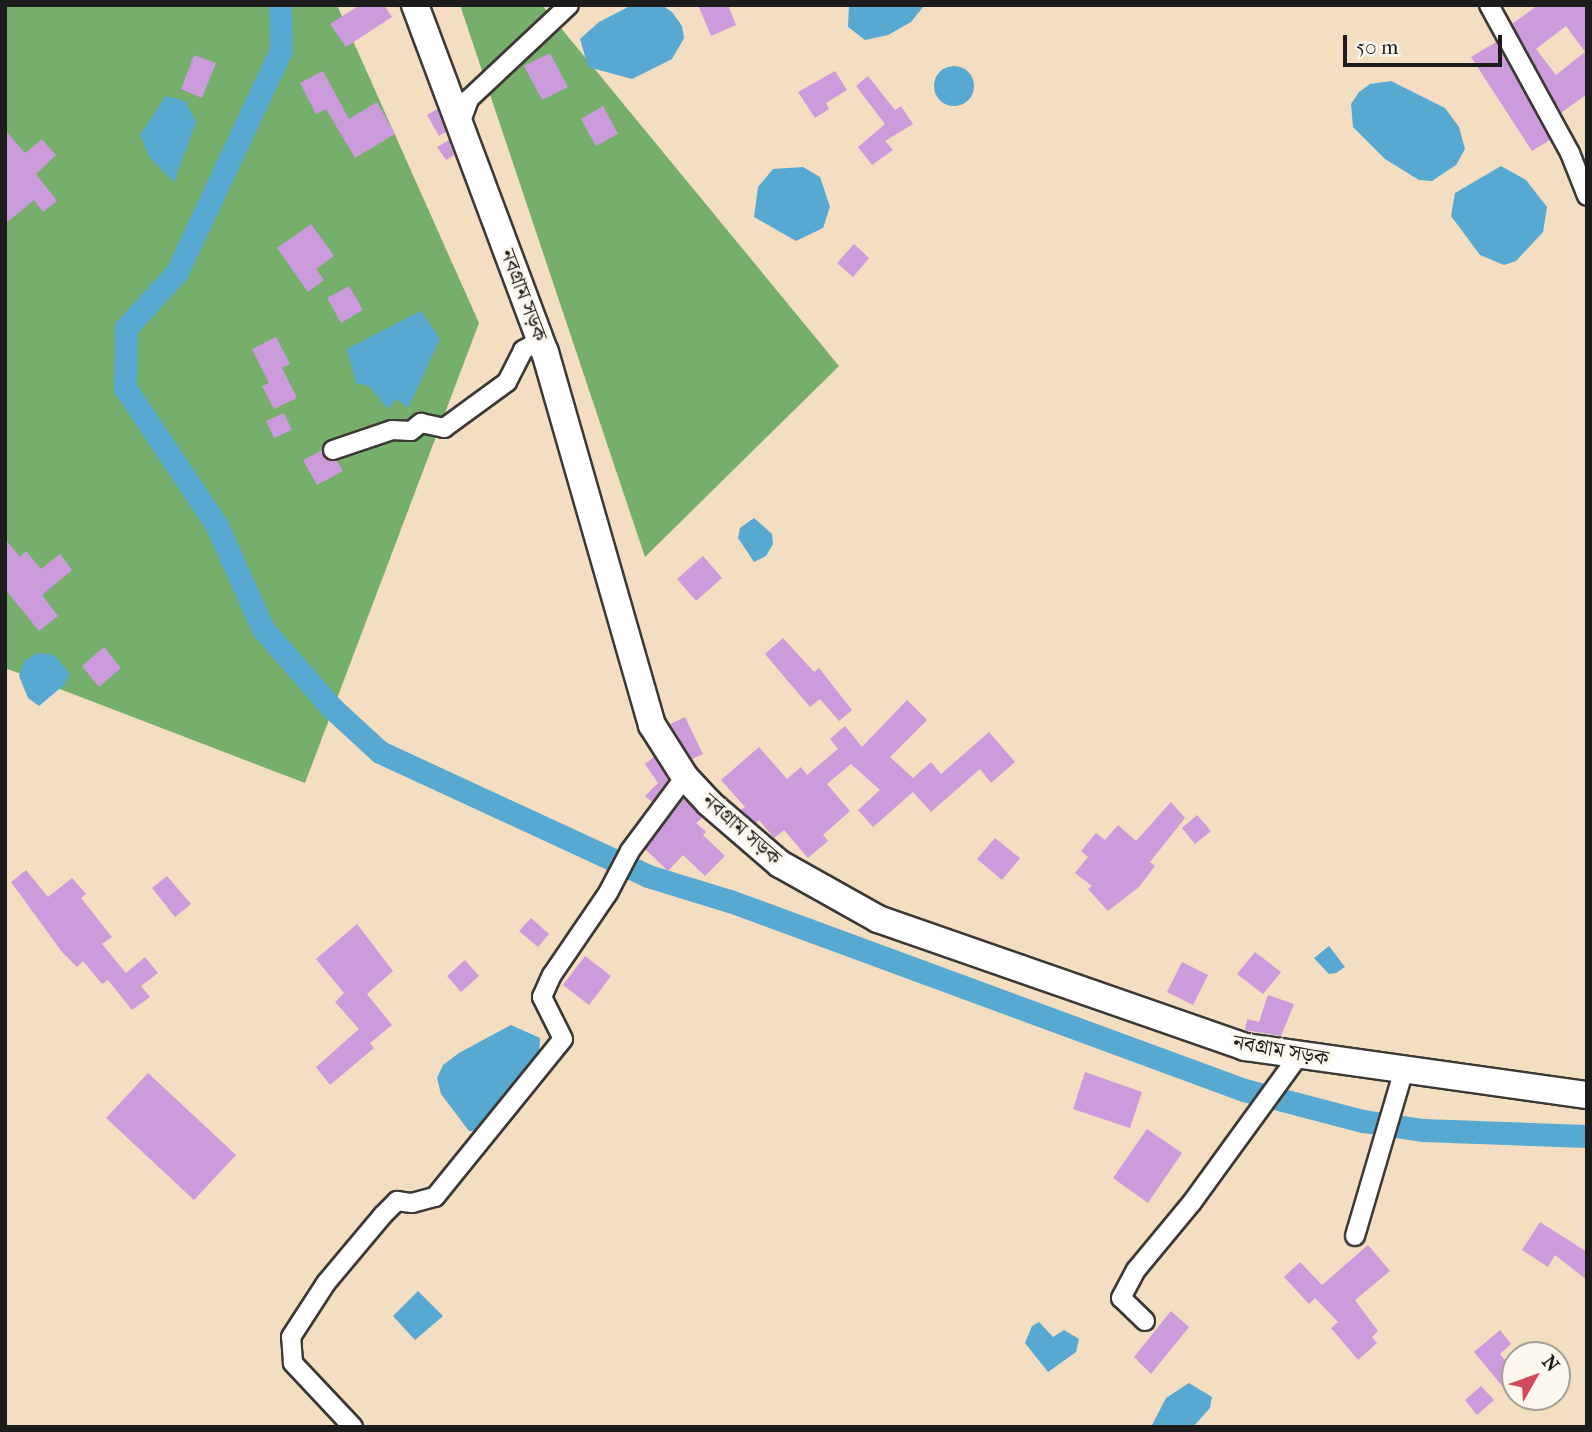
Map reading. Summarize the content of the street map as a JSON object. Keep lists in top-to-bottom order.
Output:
{
  "streets": {
    "main road": ["নবগ্রাম সড়ক"]
  },
  "scale_bar": "50 m",
  "north": "top right"
}
